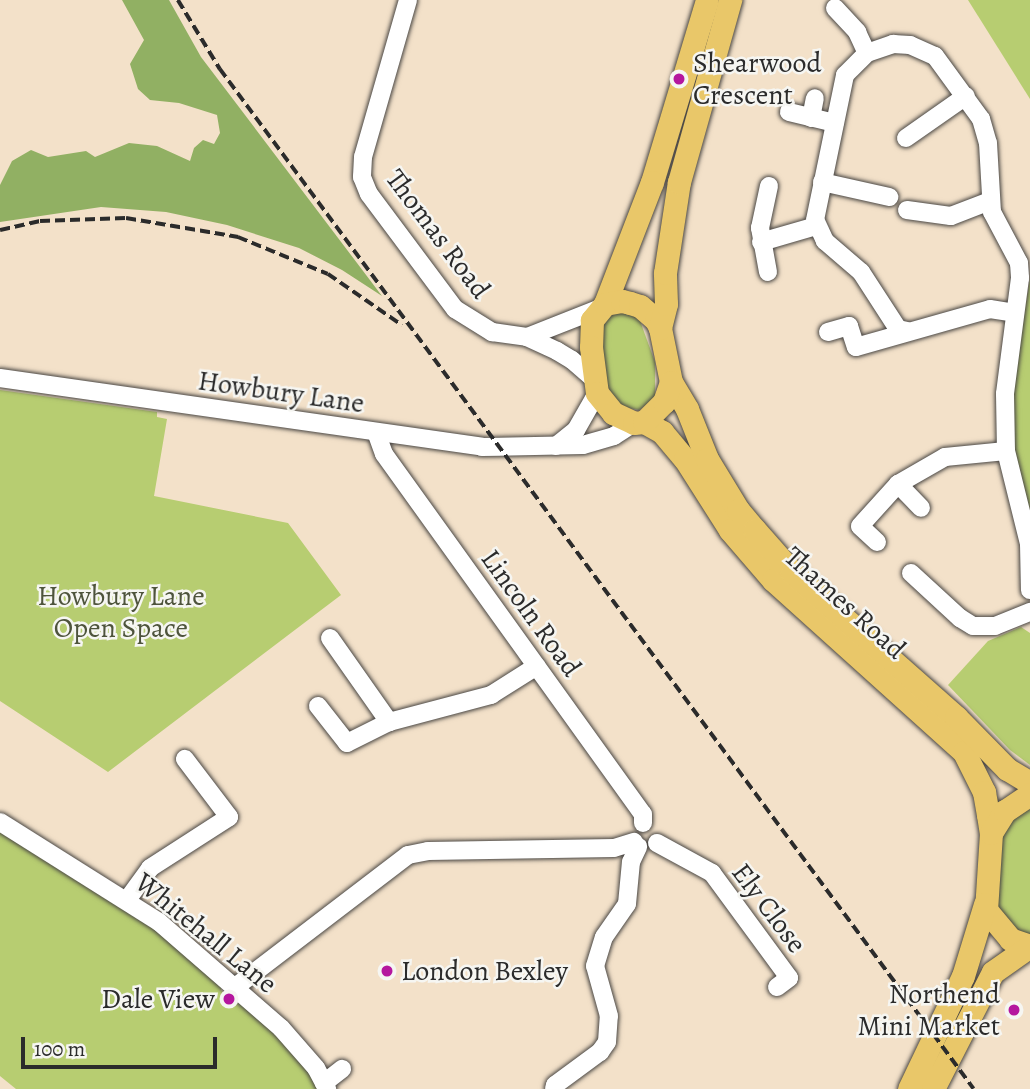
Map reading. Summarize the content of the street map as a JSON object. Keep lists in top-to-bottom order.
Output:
{
  "streets": {
    "main road": ["Thames Road"],
    "street": [
      "Thomas Road",
      "Howbury Lane",
      "Lincoln Road",
      "Ely Close",
      "Whitehall Lane"
    ]
  },
  "crossings": [
    ["Thomas Road", "Howbury Lane"],
    ["Thomas Road", "Thames Road"],
    ["Howbury Lane", "Thames Road"],
    ["Howbury Lane", "Lincoln Road"],
    ["Lincoln Road", "Ely Close"]
  ],
  "parks": ["Howbury Lane Open Space"],
  "places": [
    "Shearwood Crescent",
    "London Bexley",
    "Dale View",
    "Northend Mini Market"
  ],
  "scale_bar": "100 m"
}
